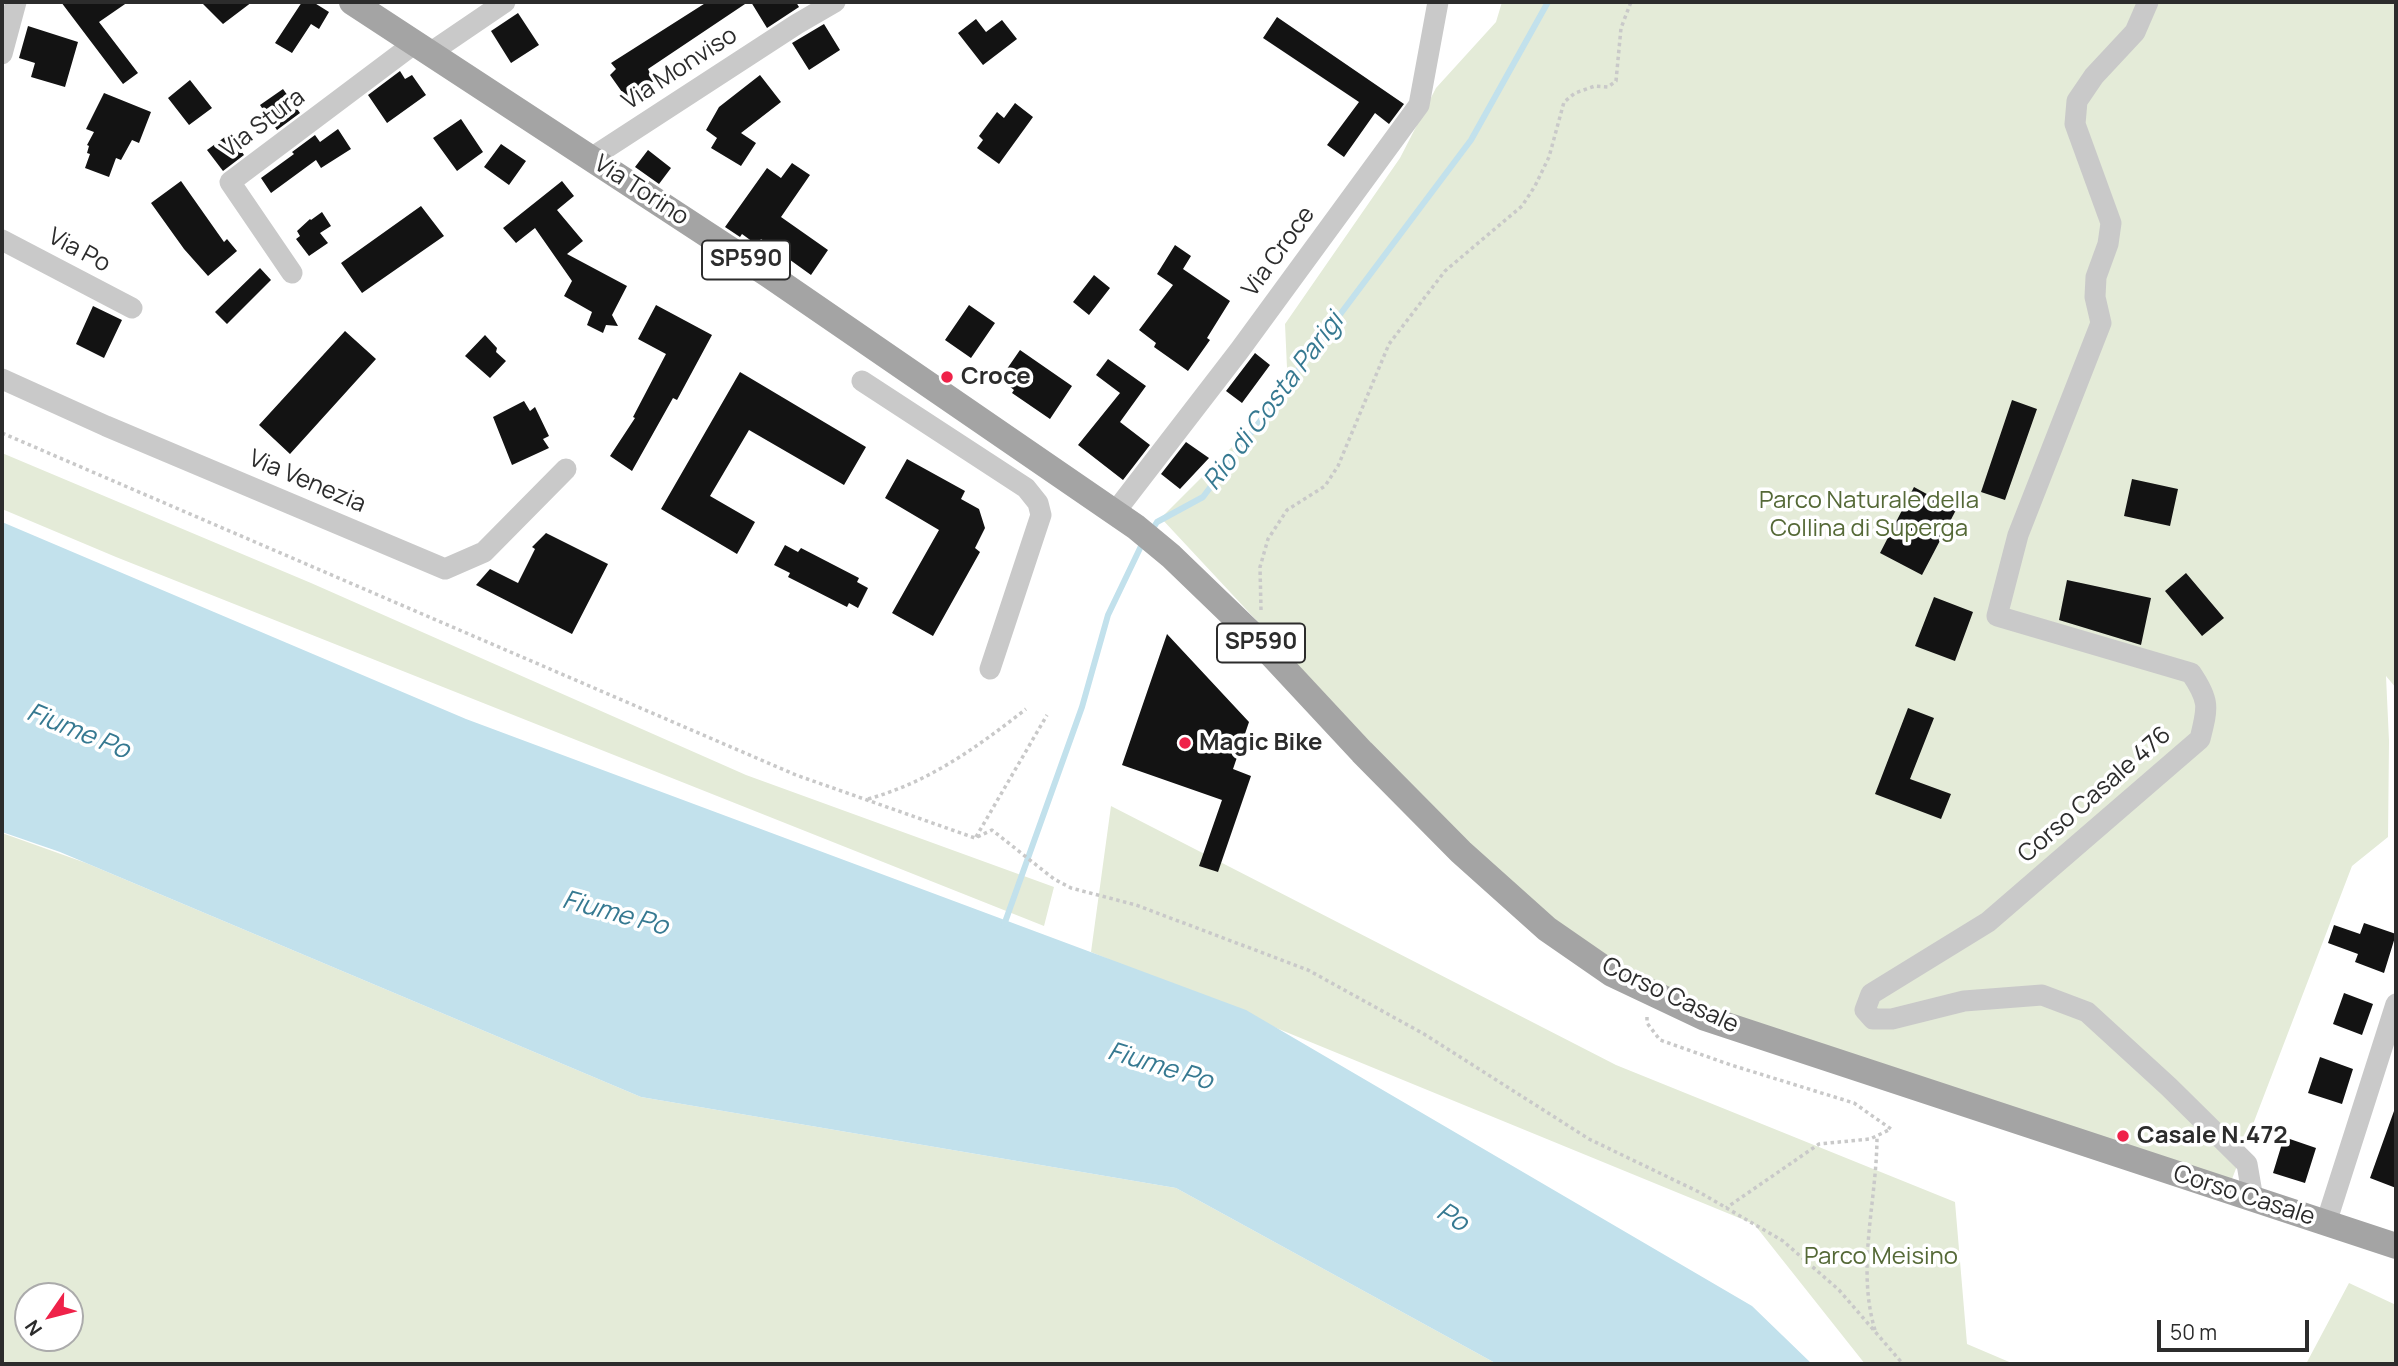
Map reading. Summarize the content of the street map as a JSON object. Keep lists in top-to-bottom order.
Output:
{
  "streets": {
    "main road": ["Via Torino", "SP590", "Corso Casale"],
    "street": [
      "Via Monviso",
      "Via Stura",
      "Via Po",
      "Via Croce",
      "Via Venezia",
      "Corso Casale 476"
    ]
  },
  "crossings": [
    ["Via Monviso", "Via Torino"],
    ["Via Stura", "Via Torino"],
    ["Via Torino", "Via Croce"],
    ["Via Torino", "Corso Casale"],
    ["Via Croce", "Corso Casale"],
    ["Corso Casale 476", "Corso Casale"]
  ],
  "water": ["Rio di Costa Parigi", "Fiume Po", "Po"],
  "parks": ["Parco Naturale della Collina di Superga", "Parco Meisino"],
  "places": ["Croce", "Magic Bike", "Casale N.472"],
  "scale_bar": "50 m",
  "north": "bottom left"
}
